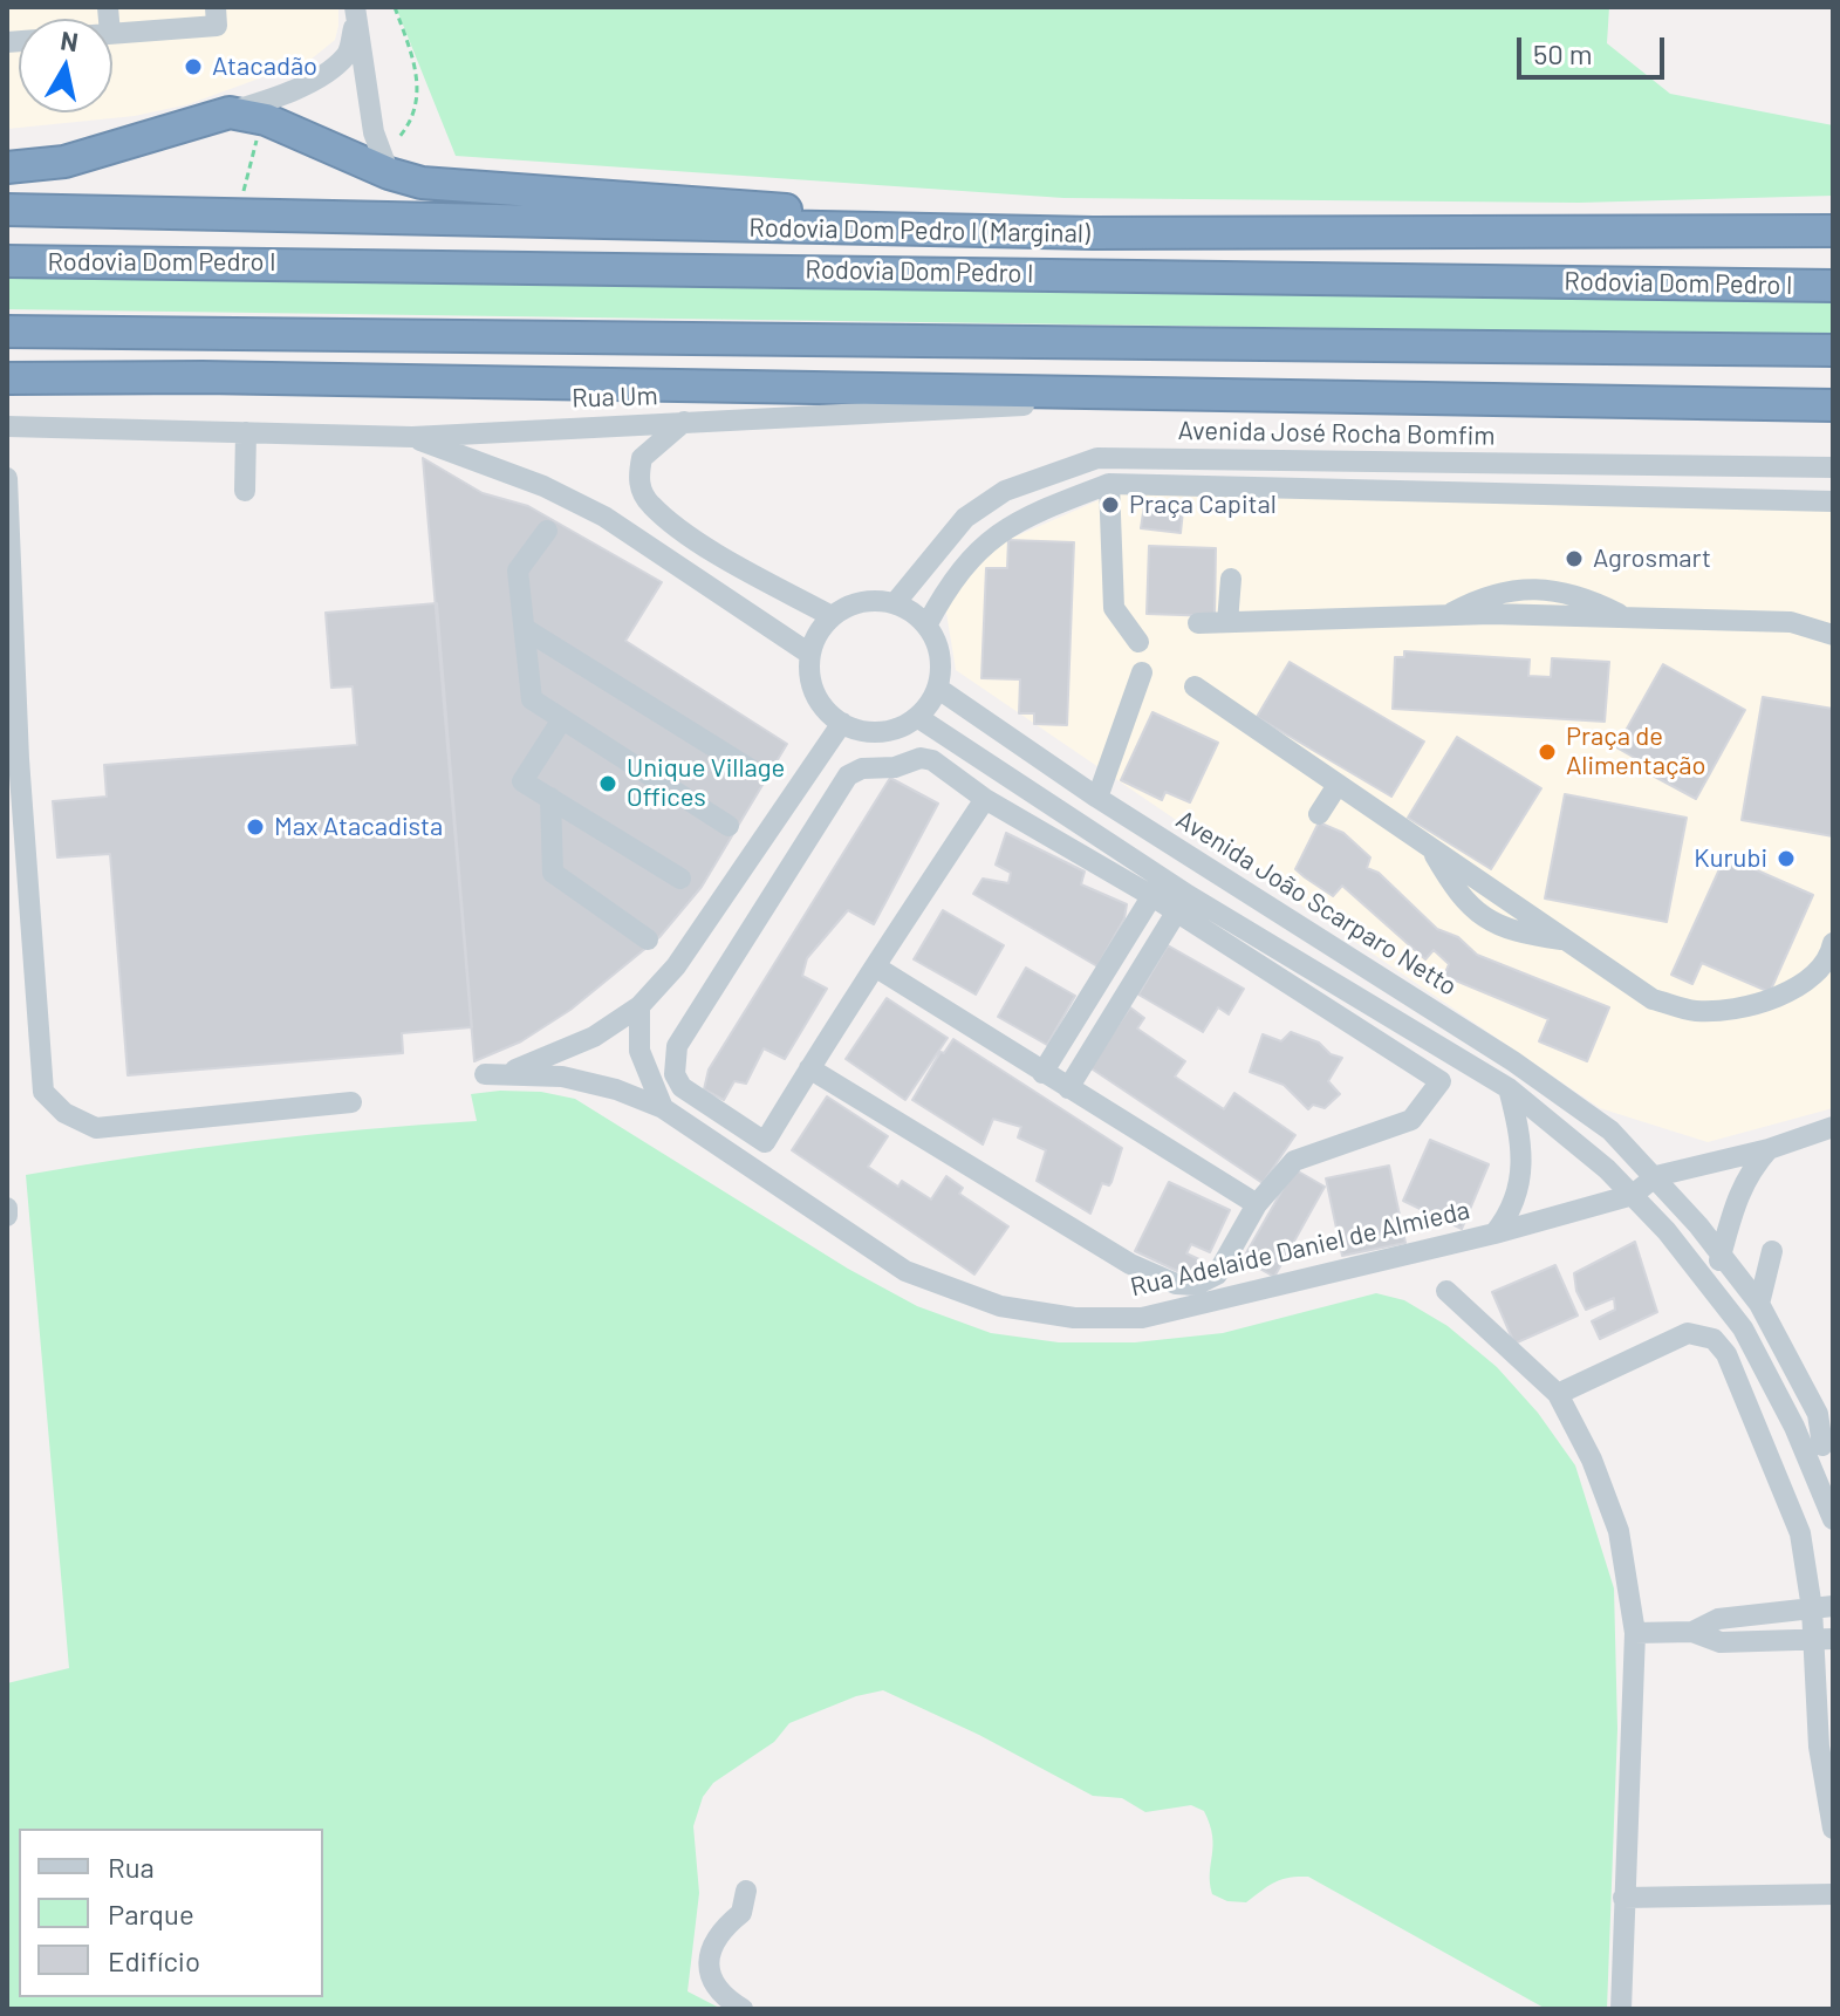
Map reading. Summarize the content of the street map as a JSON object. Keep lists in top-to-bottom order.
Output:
{
  "streets": {
    "highway": ["Rodovia Dom Pedro I (Marginal)", "Rodovia Dom Pedro I"],
    "street": [
      "Rua Um",
      "Avenida José Rocha Bomfim",
      "Avenida João Scarparo Netto",
      "Rua Adelaide Daniel de Almieda"
    ]
  },
  "crossings": [
    ["Avenida José Rocha Bomfim", "Avenida João Scarparo Netto"],
    ["Avenida João Scarparo Netto", "Rua Adelaide Daniel de Almieda"]
  ],
  "places": [
    "Atacadão",
    "Praça Capital",
    "Agrosmart",
    "Praça de Alimentação",
    "Unique Village Offices",
    "Max Atacadista",
    "Kurubi"
  ],
  "legend": ["Rua", "Parque", "Edifício"],
  "scale_bar": "50 m",
  "north": "top"
}
